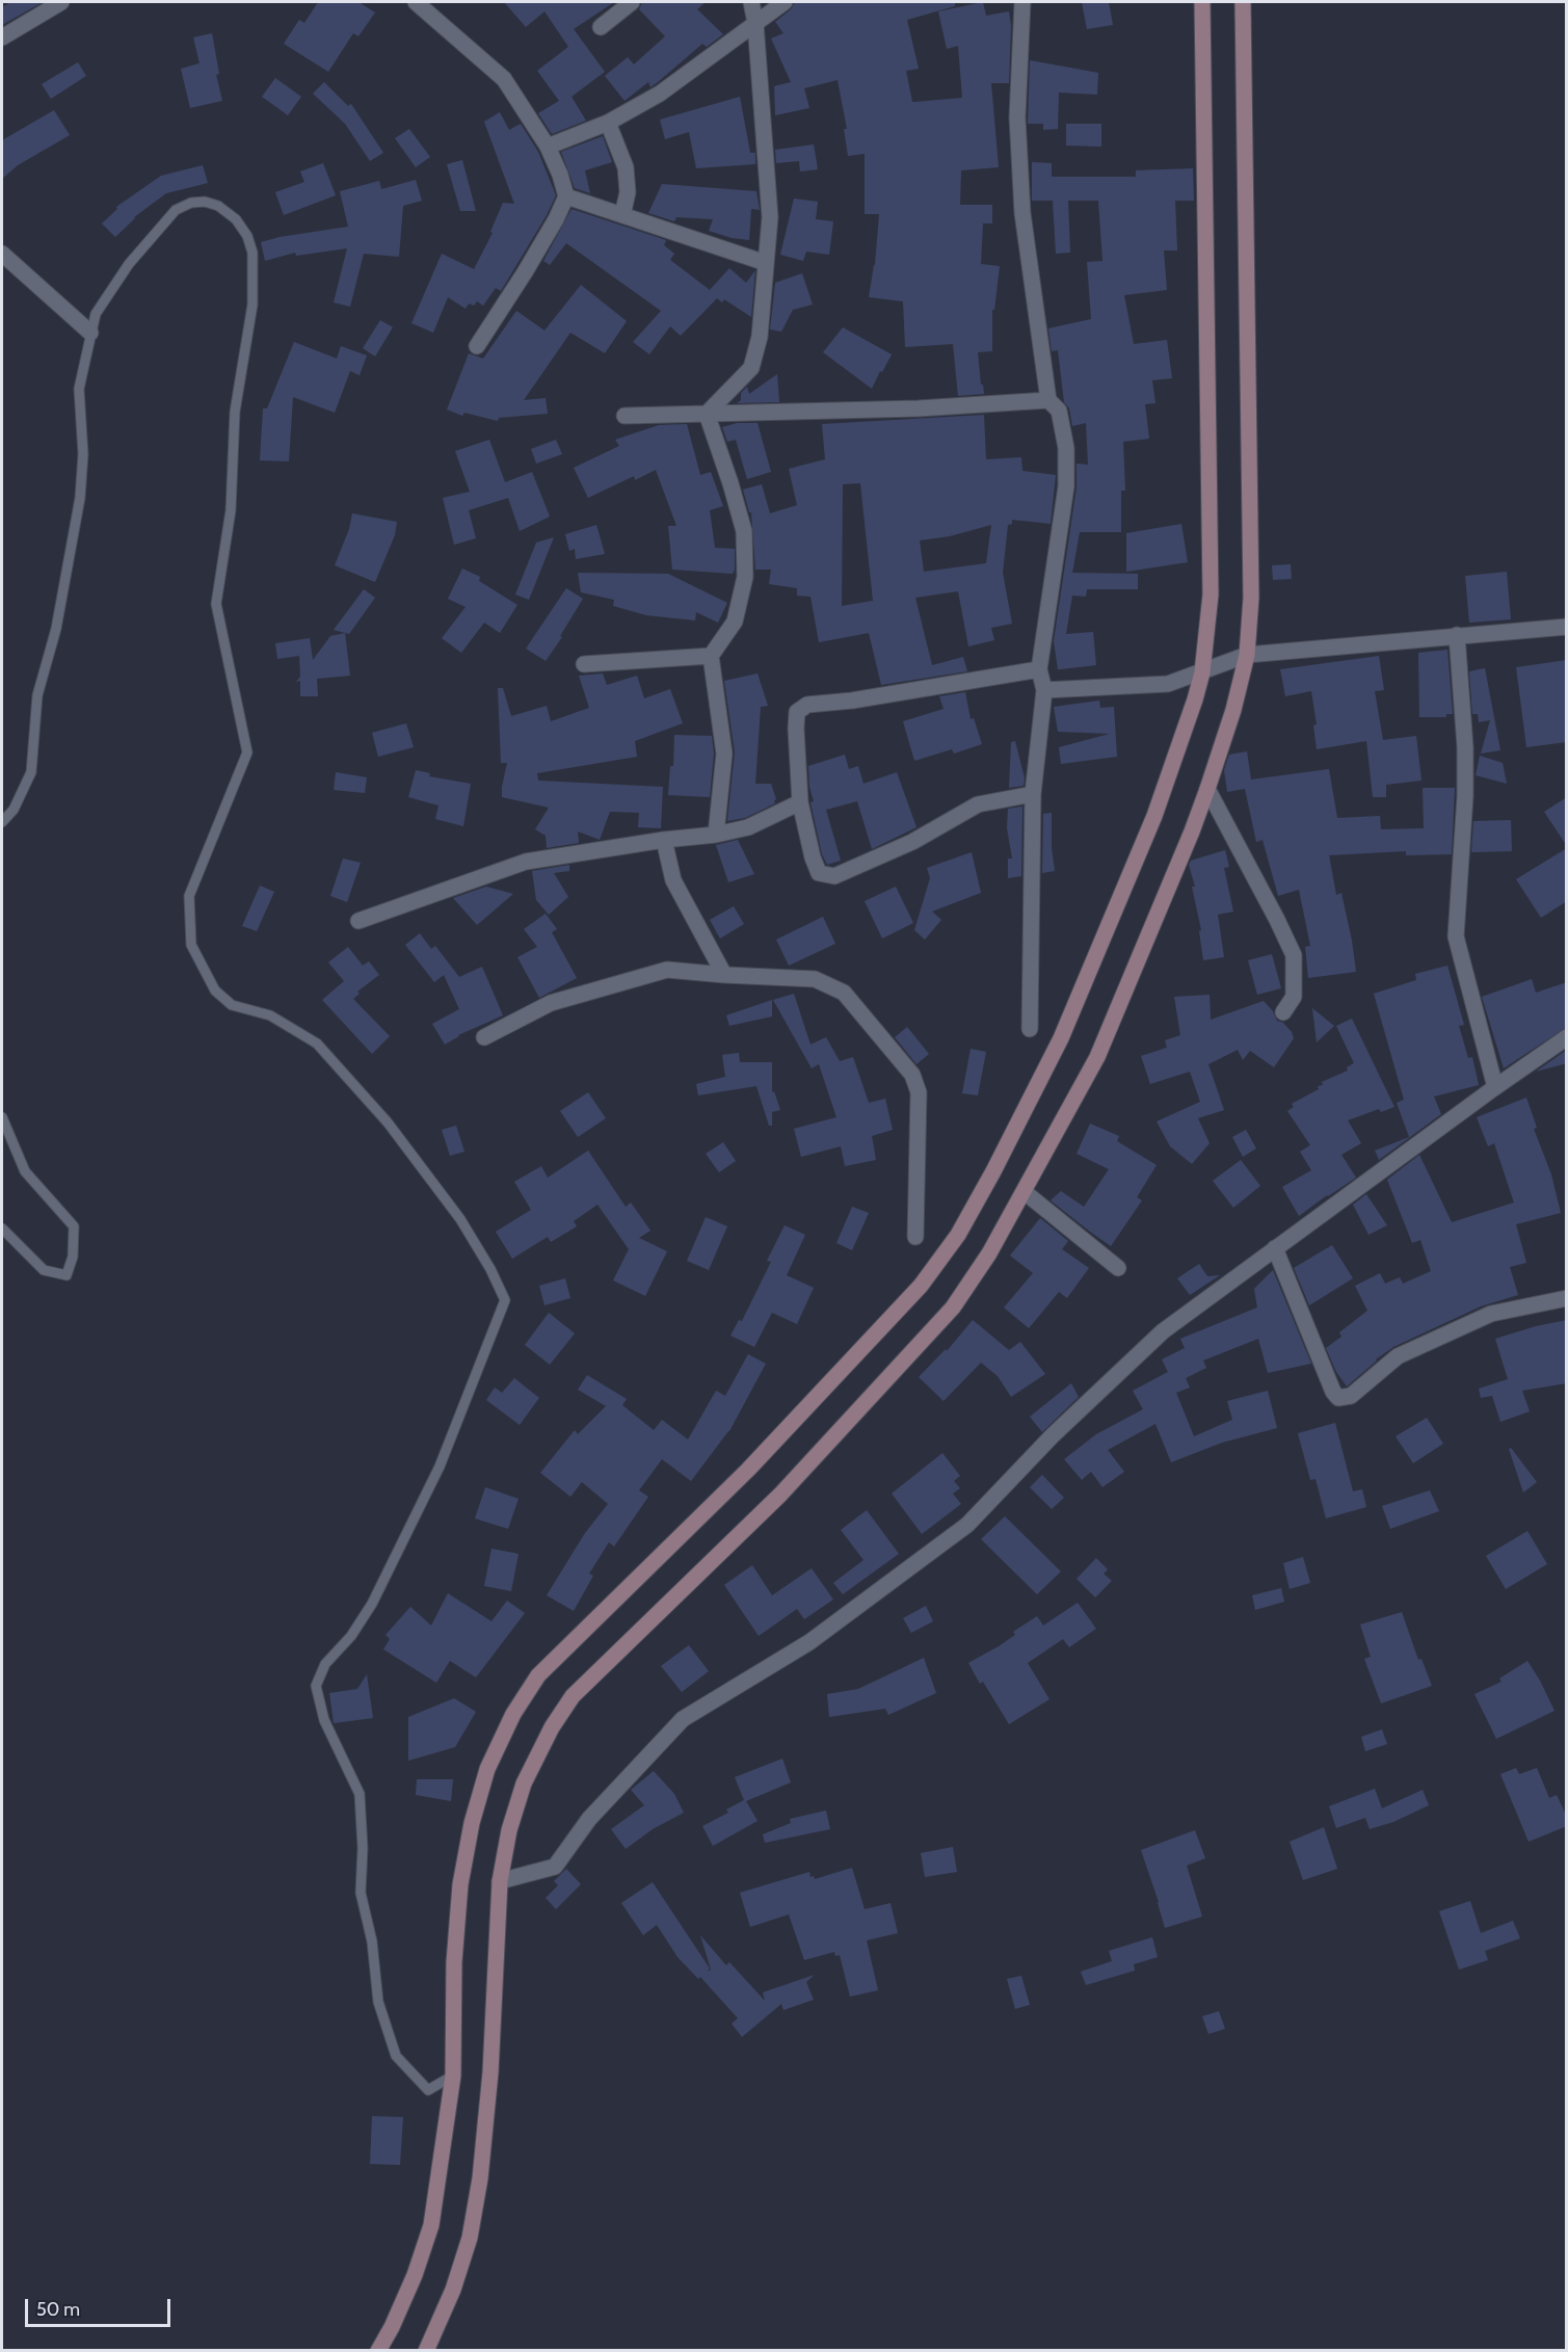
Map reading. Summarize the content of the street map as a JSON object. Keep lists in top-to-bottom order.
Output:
{
  "scale_bar": "50 m"
}
